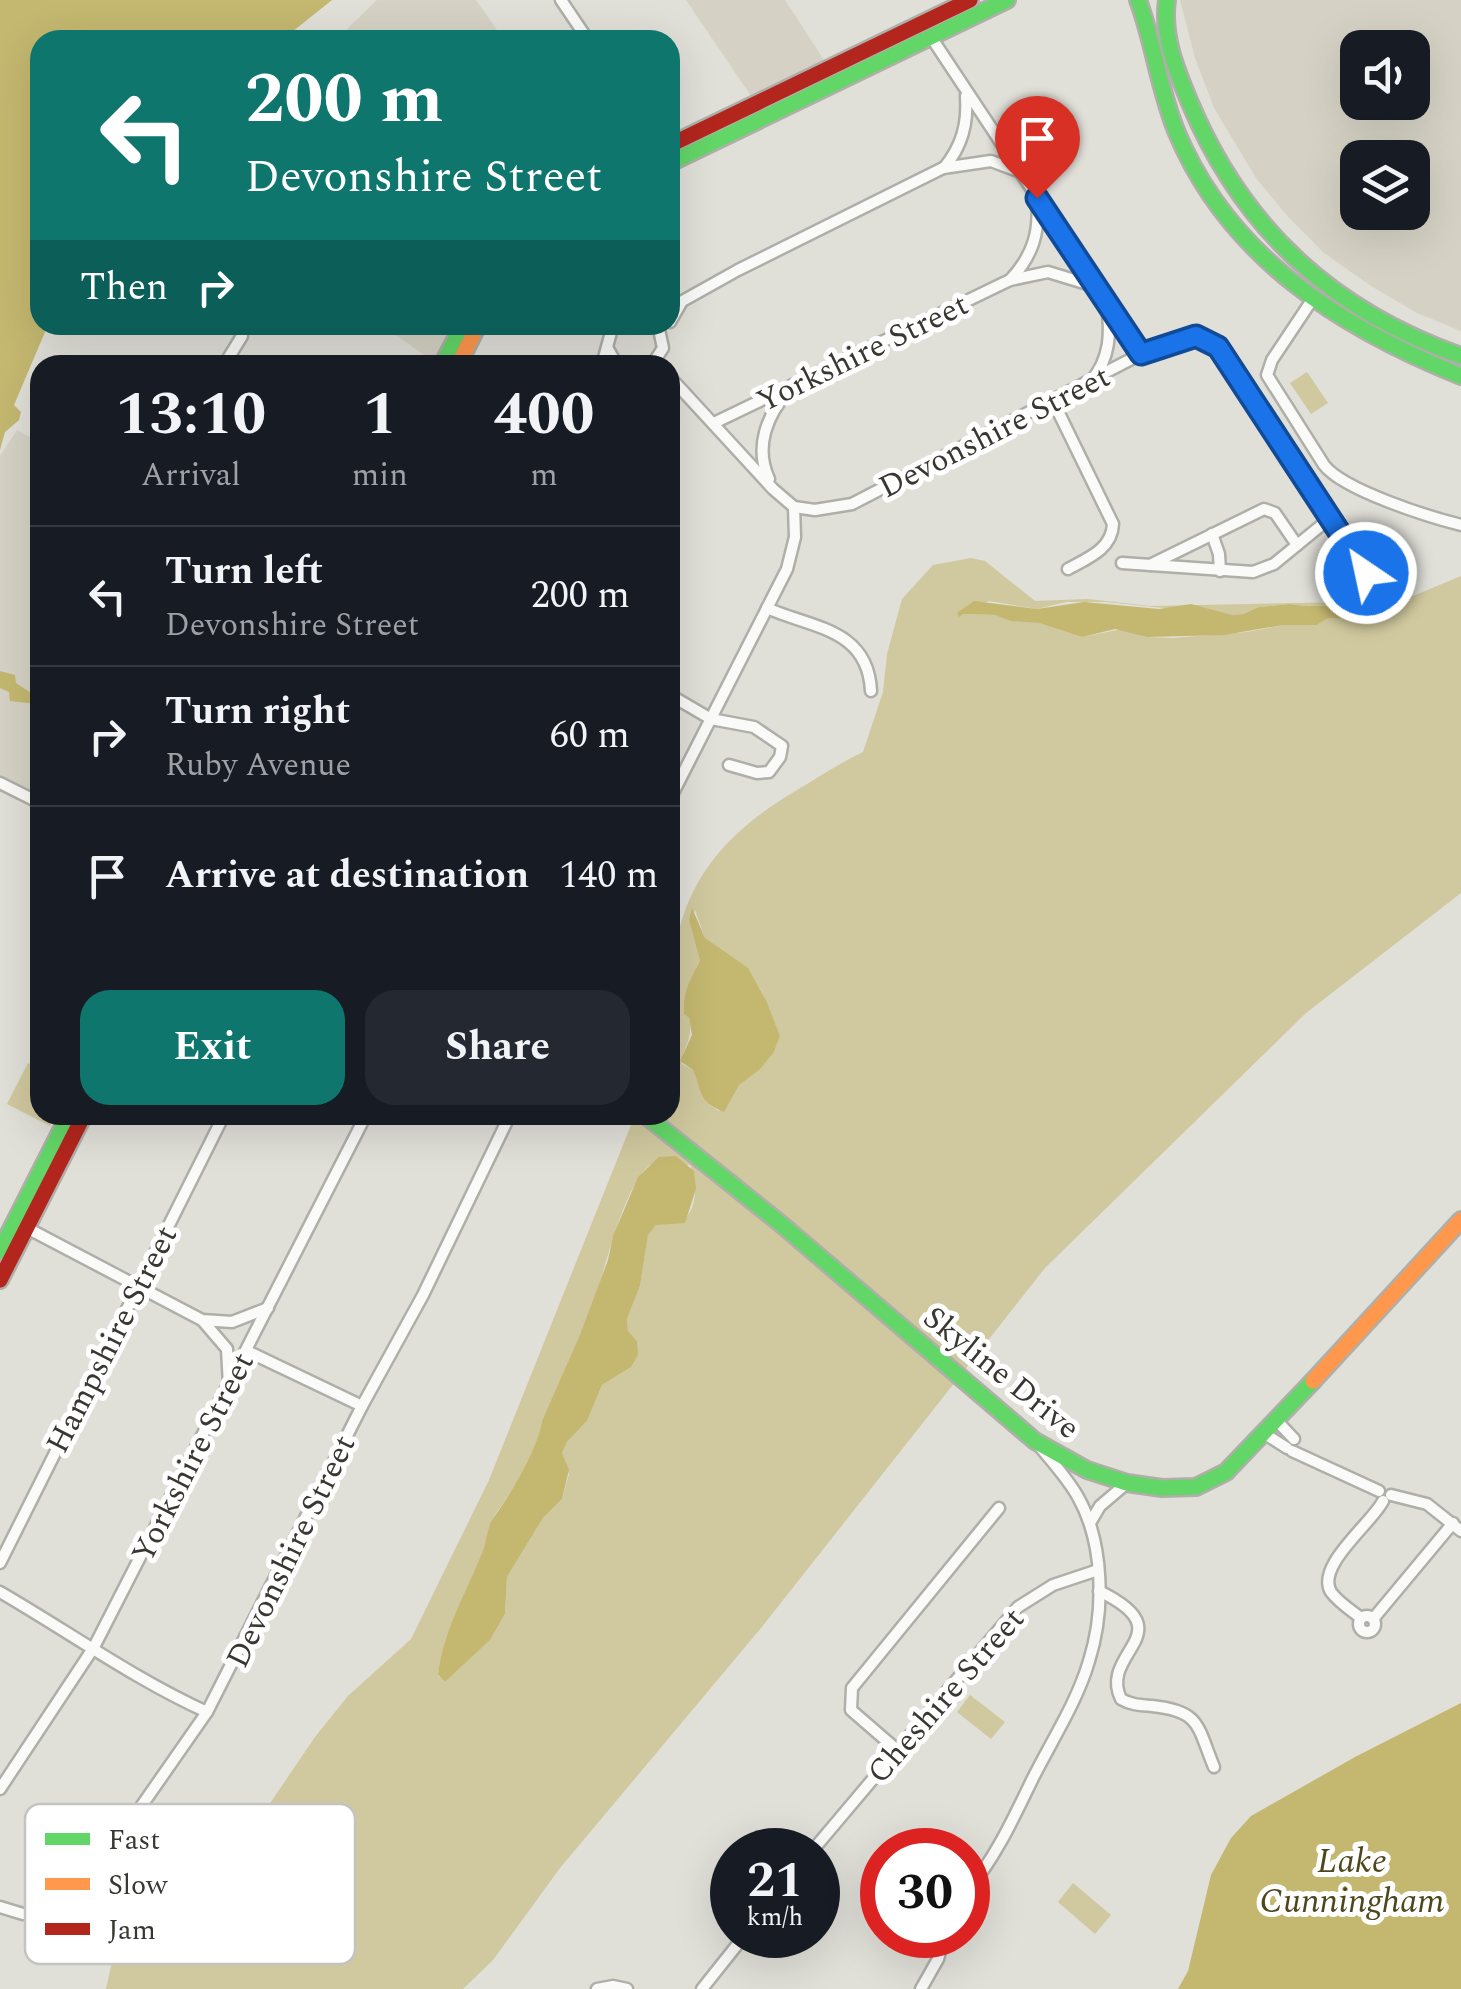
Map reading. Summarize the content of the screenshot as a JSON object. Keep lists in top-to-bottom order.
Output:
{
  "streets": {
    "main road": ["Skyline Drive"],
    "street": [
      "Yorkshire Street",
      "Devonshire Street",
      "Hampshire Street",
      "Cheshire Street"
    ]
  },
  "water": ["Lake Cunningham"],
  "legend": ["Fast", "Slow", "Jam"],
  "page": {
    "turn": ["200 m", "Devonshire Street"],
    "then": "Then",
    "eta": [
      "13:10",
      "Arrival",
      "1",
      "min",
      "400",
      "m"
    ],
    "list": [
      {
        "name": "Turn left",
        "note": "Devonshire Street",
        "value": "200 m"
      },
      {
        "name": "Turn right",
        "note": "Ruby Avenue",
        "value": "60 m"
      },
      {
        "name": "Arrive at destination",
        "value": "140 m"
      }
    ],
    "buttons": ["Exit", "Share"],
    "speed": "21 km/h",
    "limit": "30"
  }
}
